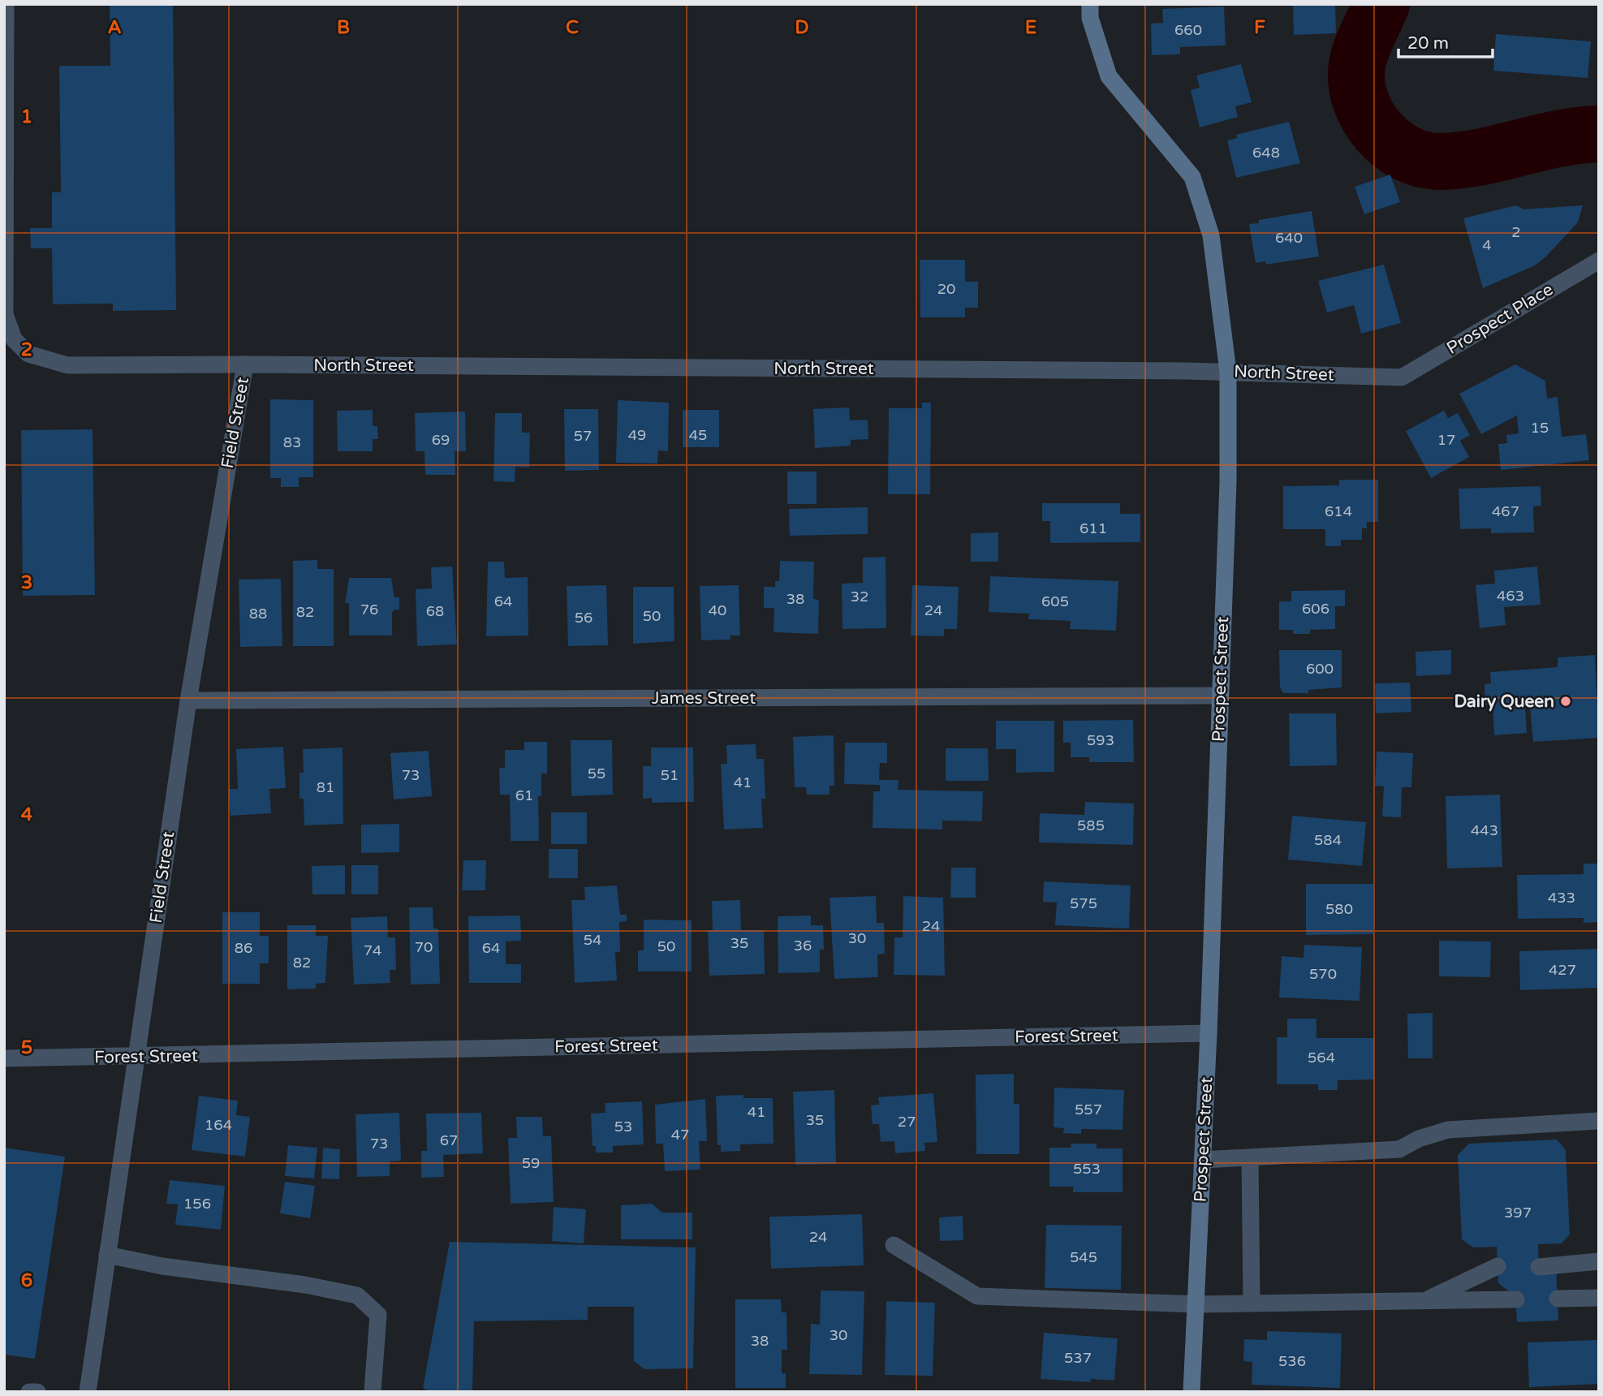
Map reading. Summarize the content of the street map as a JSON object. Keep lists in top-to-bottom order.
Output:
{
  "streets": {
    "main road": ["Prospect Street"],
    "street": [
      "Prospect Place",
      "North Street",
      "Field Street",
      "James Street",
      "Forest Street"
    ]
  },
  "crossings": [
    ["Prospect Place", "North Street"],
    ["North Street", "Field Street"],
    ["North Street", "Prospect Street"],
    ["Field Street", "James Street"],
    ["Field Street", "Forest Street"],
    ["Prospect Street", "James Street"],
    ["Prospect Street", "Forest Street"]
  ],
  "places": ["Dairy Queen"],
  "house_numbers": [
    "660",
    "648",
    "2",
    "640",
    "4",
    "20",
    "15",
    "49",
    "45",
    "57",
    "69",
    "17",
    "83",
    "614",
    "467",
    "611",
    "463",
    "32",
    "38",
    "64",
    "605",
    "606",
    "76",
    "40",
    "24",
    "68",
    "82",
    "88",
    "50",
    "56",
    "600",
    "593",
    "55",
    "73",
    "51",
    "41",
    "81",
    "61",
    "585",
    "443",
    "584",
    "433",
    "575",
    "580",
    "24",
    "30",
    "54",
    "35",
    "36",
    "50",
    "70",
    "86",
    "64",
    "74",
    "82",
    "427",
    "570",
    "564",
    "557",
    "41",
    "35",
    "27",
    "164",
    "53",
    "47",
    "67",
    "73",
    "59",
    "553",
    "156",
    "397",
    "24",
    "545",
    "30",
    "38",
    "537",
    "536"
  ],
  "scale_bar": "20 m",
  "grid": {
    "columns": [
      "A",
      "B",
      "C",
      "D",
      "E",
      "F"
    ],
    "rows": [
      "1",
      "2",
      "3",
      "4",
      "5",
      "6"
    ]
  }
}
